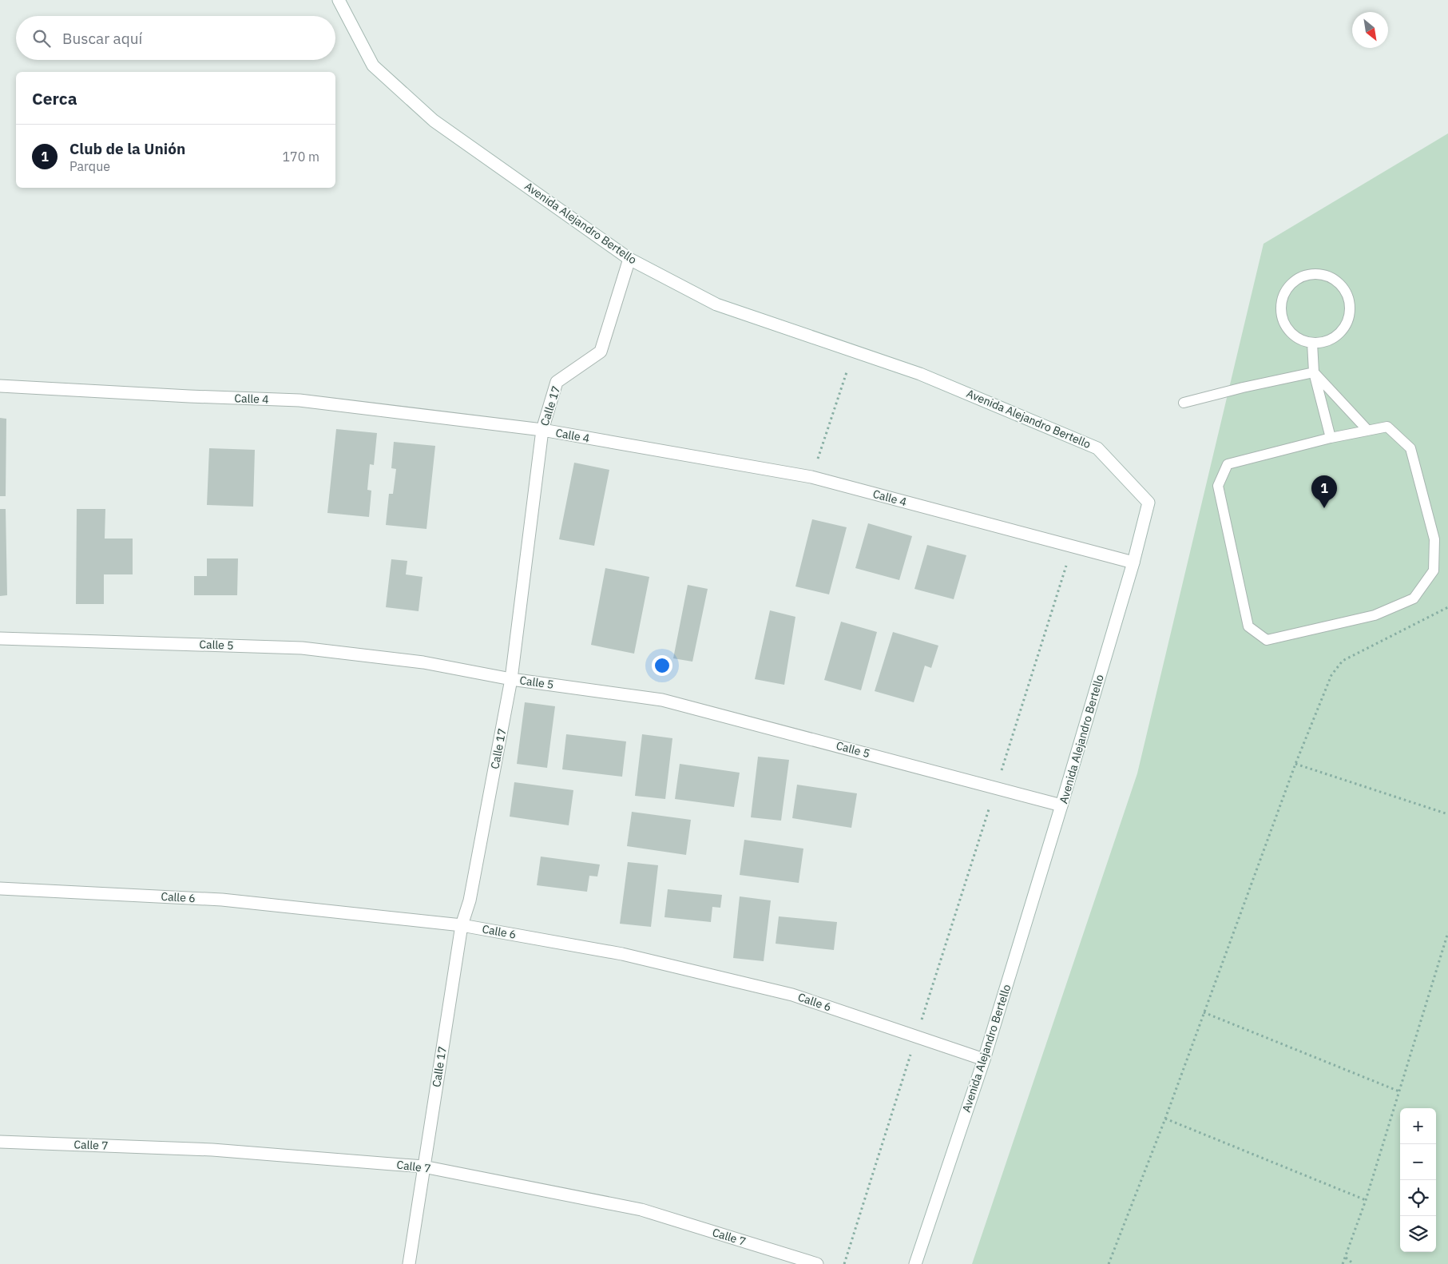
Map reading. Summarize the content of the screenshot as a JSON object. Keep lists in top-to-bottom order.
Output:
{
  "streets": {
    "street": [
      "Avenida Alejandro Bertello",
      "Calle 4",
      "Calle 17",
      "Calle 5",
      "Calle 6",
      "Calle 7"
    ]
  },
  "crossings": [
    ["Avenida Alejandro Bertello", "Calle 4"],
    ["Avenida Alejandro Bertello", "Calle 17"],
    ["Avenida Alejandro Bertello", "Calle 5"],
    ["Avenida Alejandro Bertello", "Calle 6"],
    ["Calle 4", "Calle 17"],
    ["Calle 17", "Calle 5"],
    ["Calle 17", "Calle 6"],
    ["Calle 17", "Calle 7"]
  ],
  "north": "bottom right",
  "page": {
    "search": "Buscar aquí",
    "heading": "Cerca",
    "list": [
      {
        "mark": "1",
        "name": "Club de la Unión",
        "note": "Parque",
        "value": "170 m"
      }
    ],
    "pins": "1",
    "map_buttons": ["+", "−"]
  }
}
